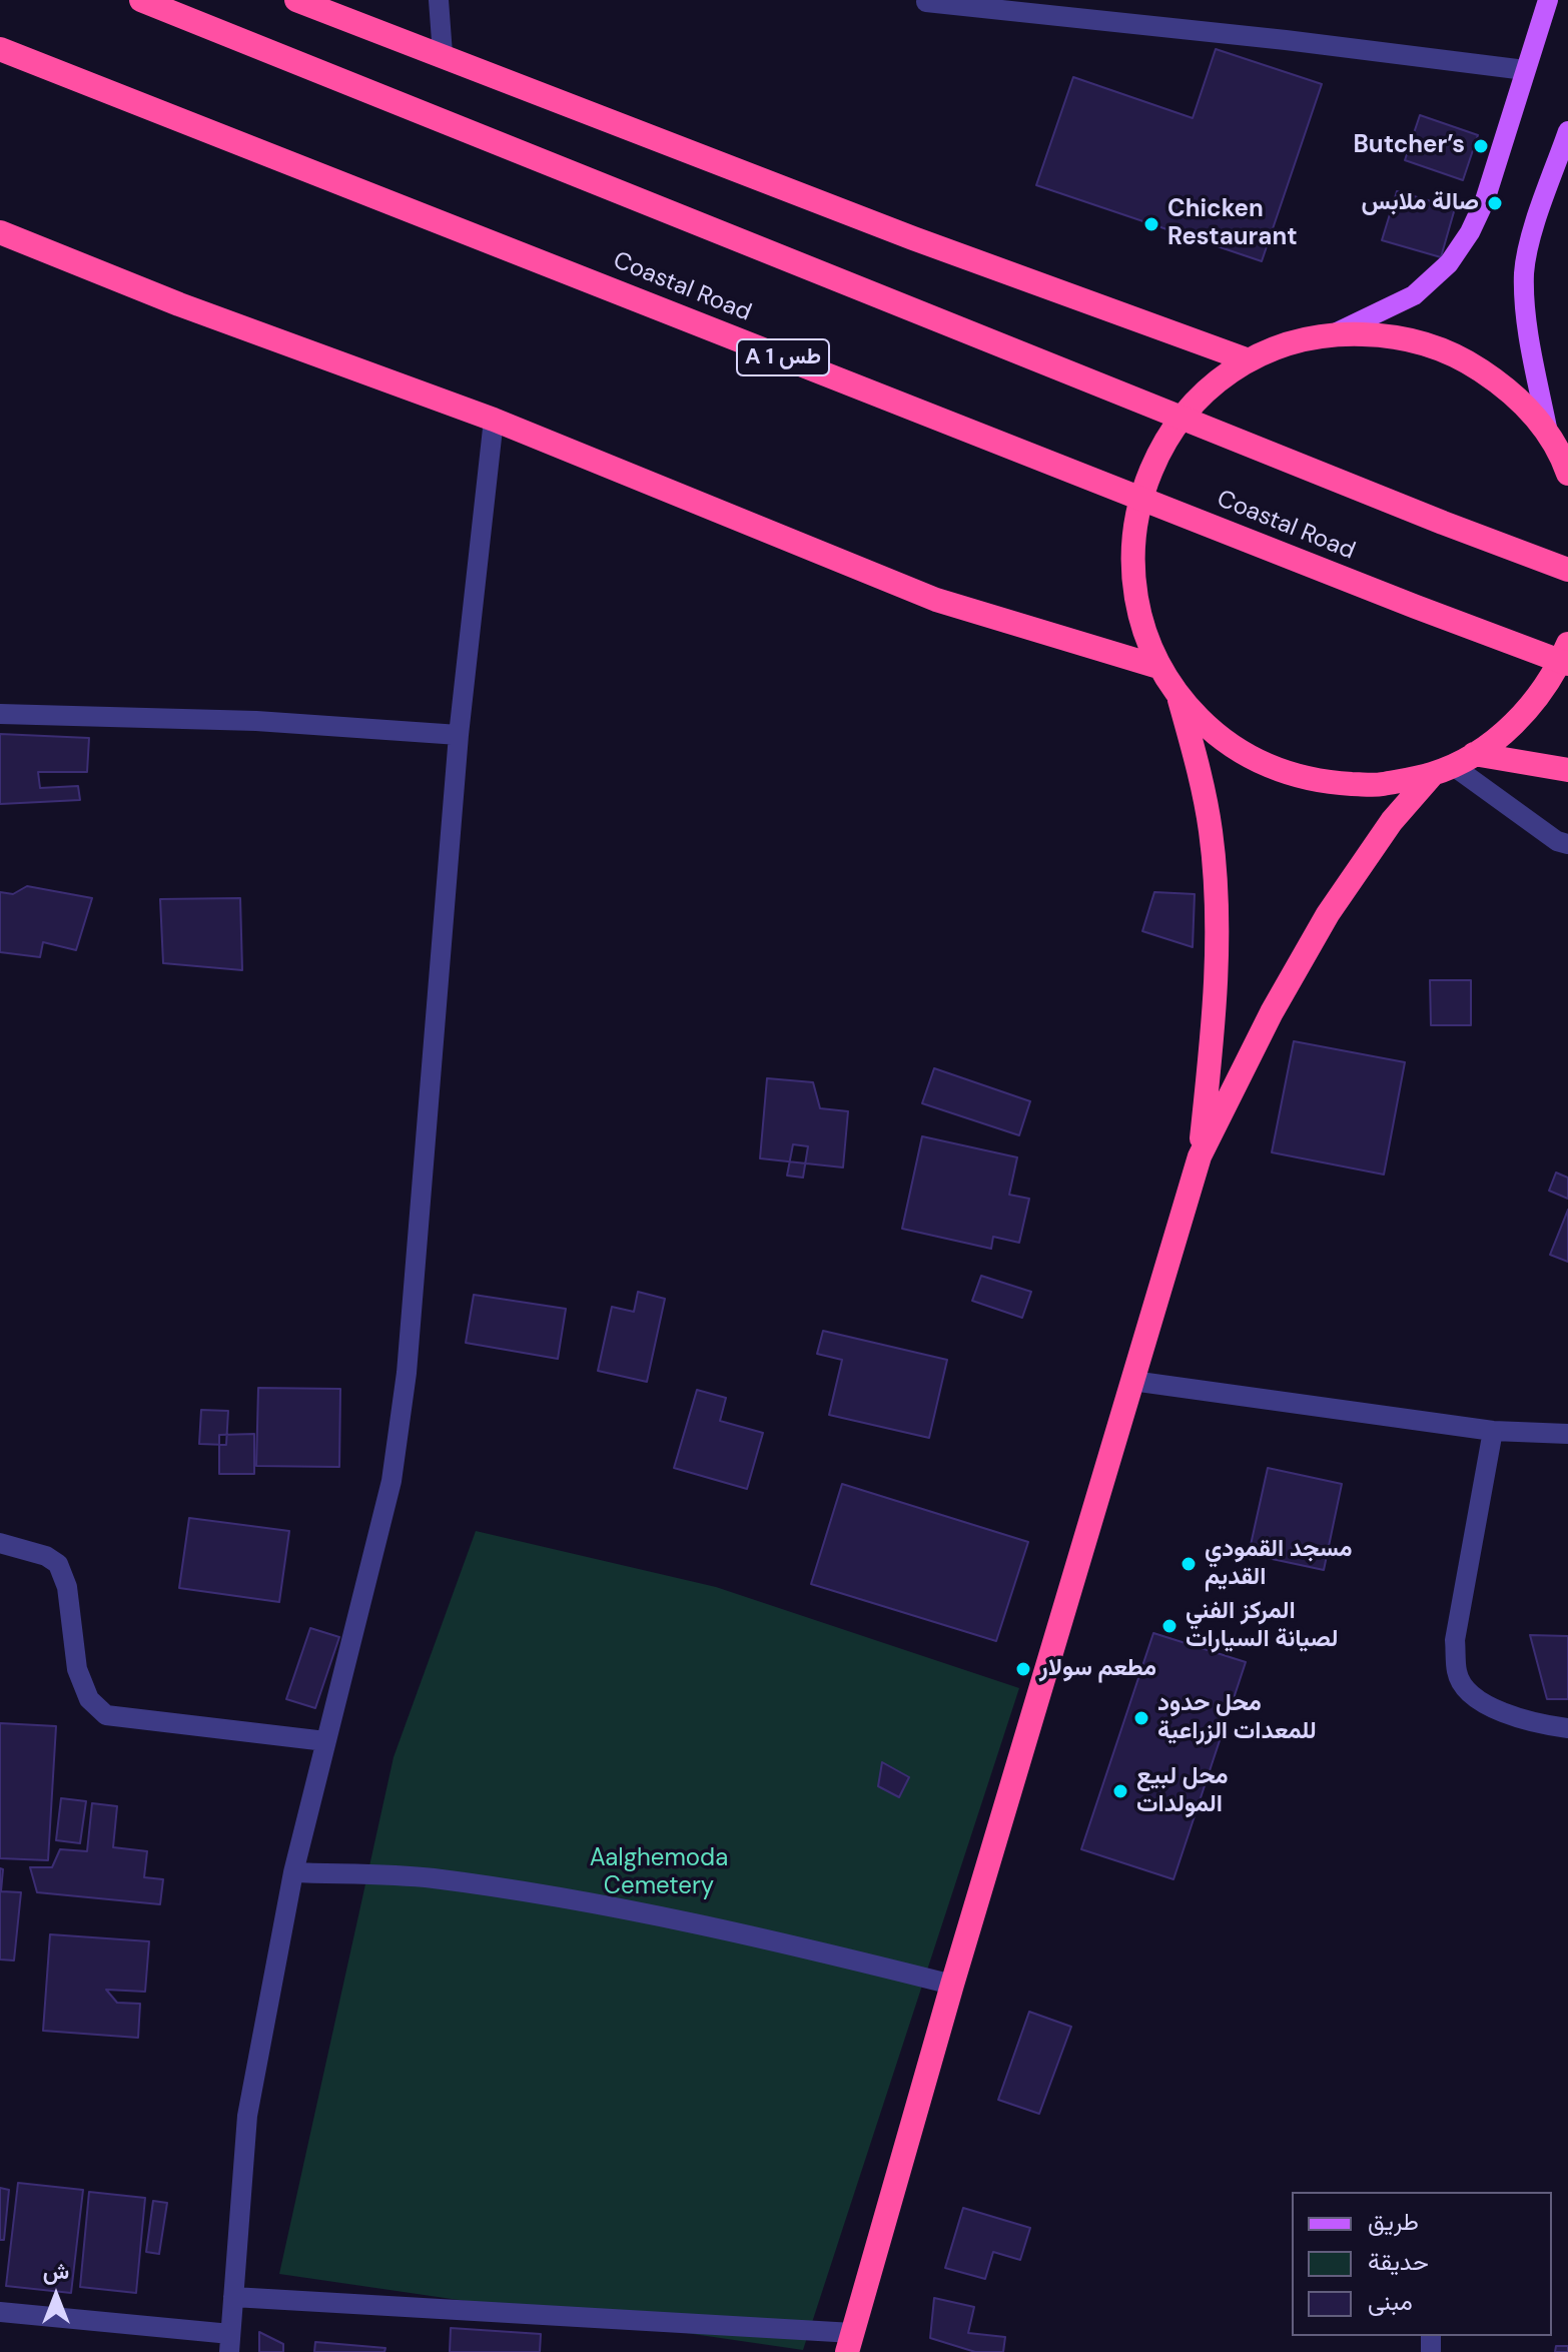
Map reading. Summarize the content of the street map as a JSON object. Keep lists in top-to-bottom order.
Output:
{
  "streets": {
    "highway": ["Coastal Road", "A 1 طس"]
  },
  "parks": ["Aalghemoda Cemetery"],
  "places": [
    "Butcher’s",
    "صالة ملابس",
    "Chicken Restaurant",
    "مسجد القمودي القديم",
    "المركز الفني لصيانة السيارات",
    "مطعم سولار",
    "محل حدود للمعدات الزراعية",
    "محل لبيع المولدات"
  ],
  "legend": ["طريق", "حديقة", "مبنى"],
  "north": "top"
}
